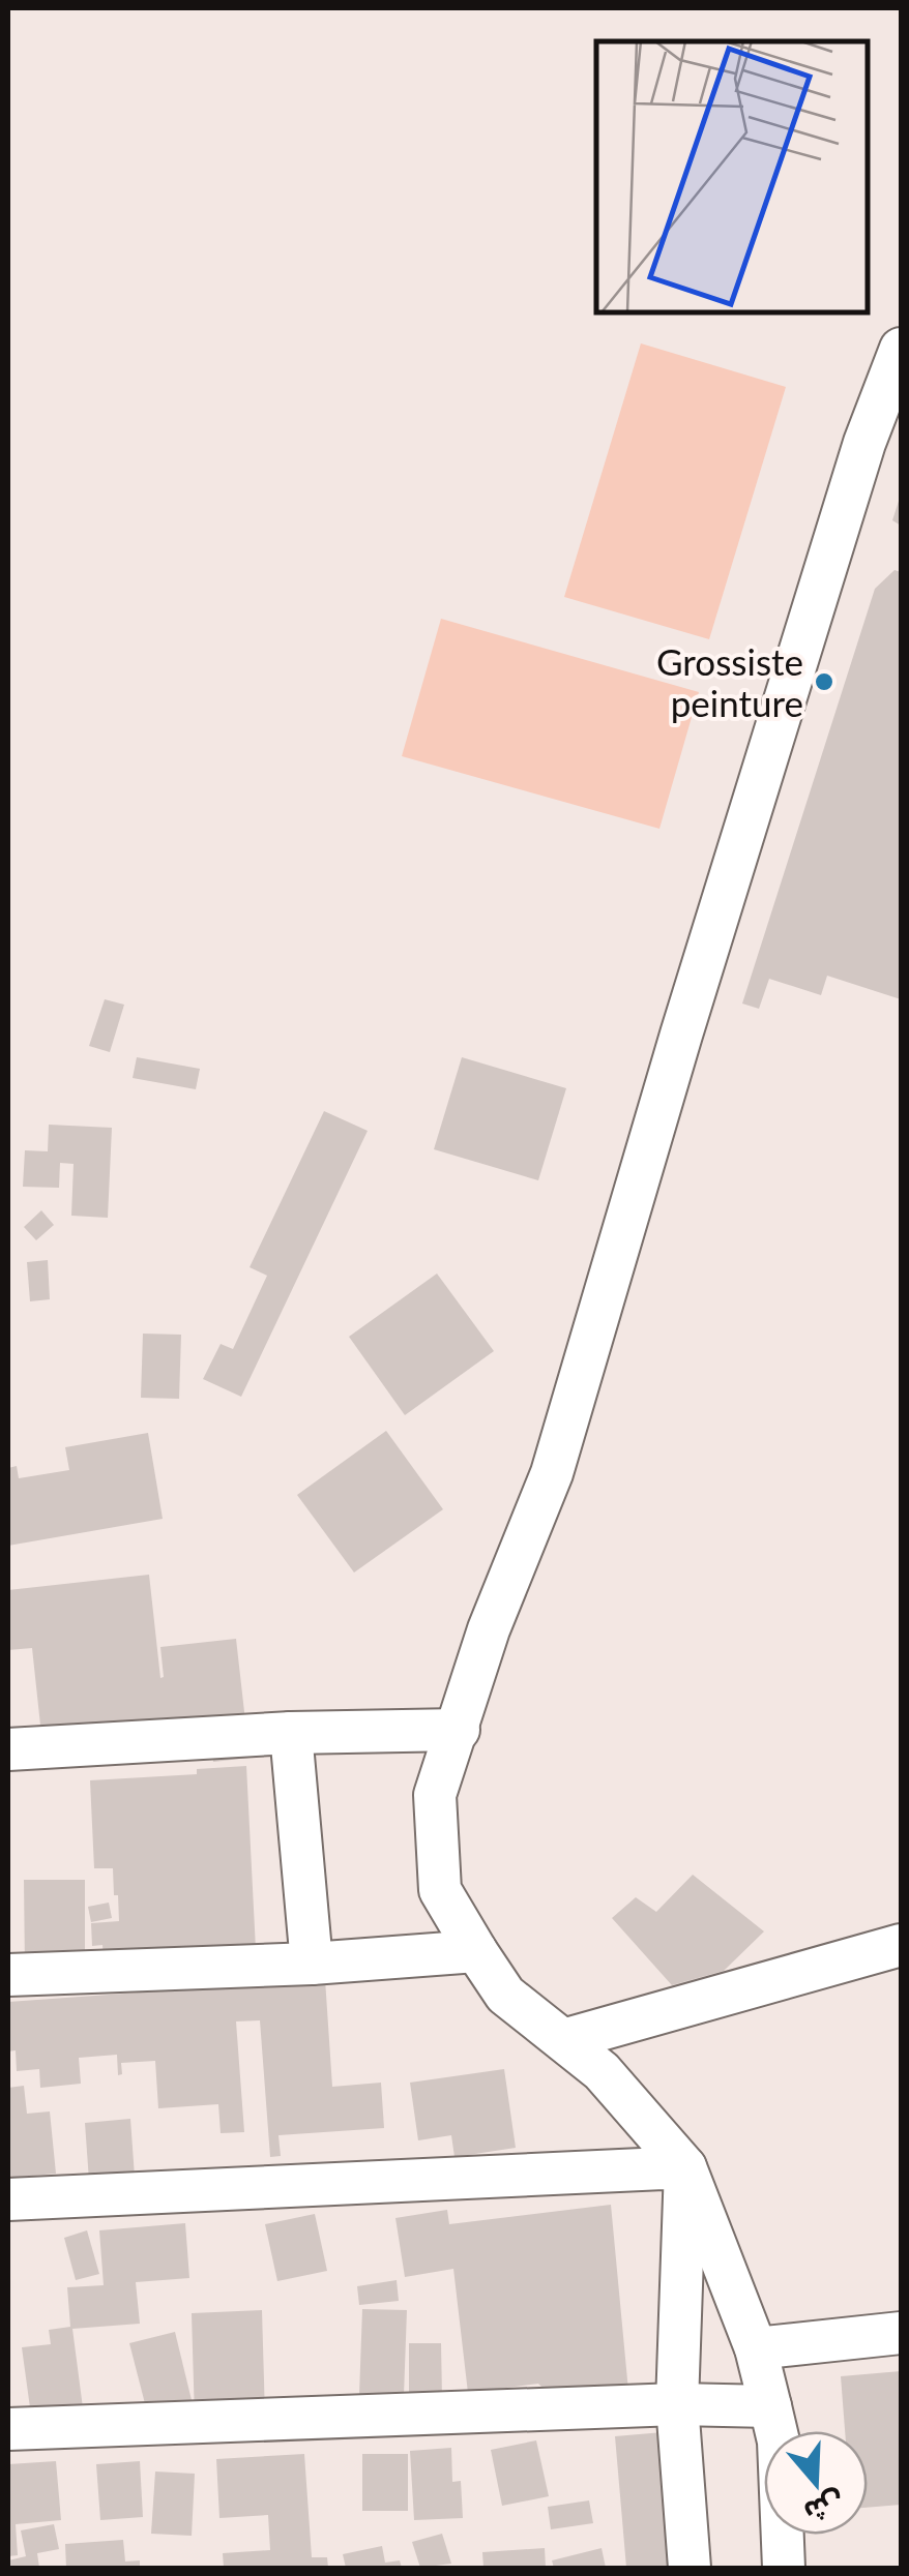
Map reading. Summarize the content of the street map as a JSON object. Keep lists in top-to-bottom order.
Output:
{
  "places": ["Grossiste peinture"],
  "north": "bottom"
}
